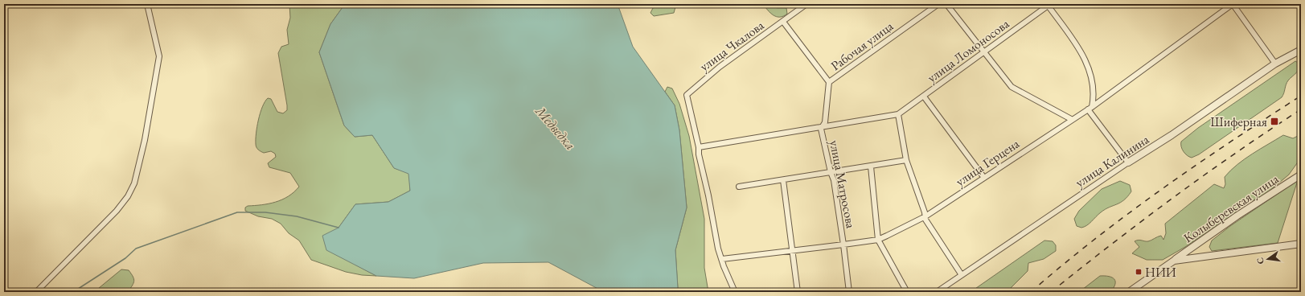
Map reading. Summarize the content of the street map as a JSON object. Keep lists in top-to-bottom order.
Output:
{
  "streets": {
    "street": [
      "улица Чкалова",
      "Рабочая улица",
      "улица Ломоносова",
      "улица Калинина",
      "улица Герцена",
      "улица Матросова",
      "Колыберевская улица"
    ]
  },
  "crossings": [
    ["Рабочая улица", "улица Матросова"],
    ["улица Герцена", "улица Матросова"]
  ],
  "water": ["Медведка"],
  "places": {
    "transit": ["Шиферная", "НИИ"]
  },
  "north": "left"
}
